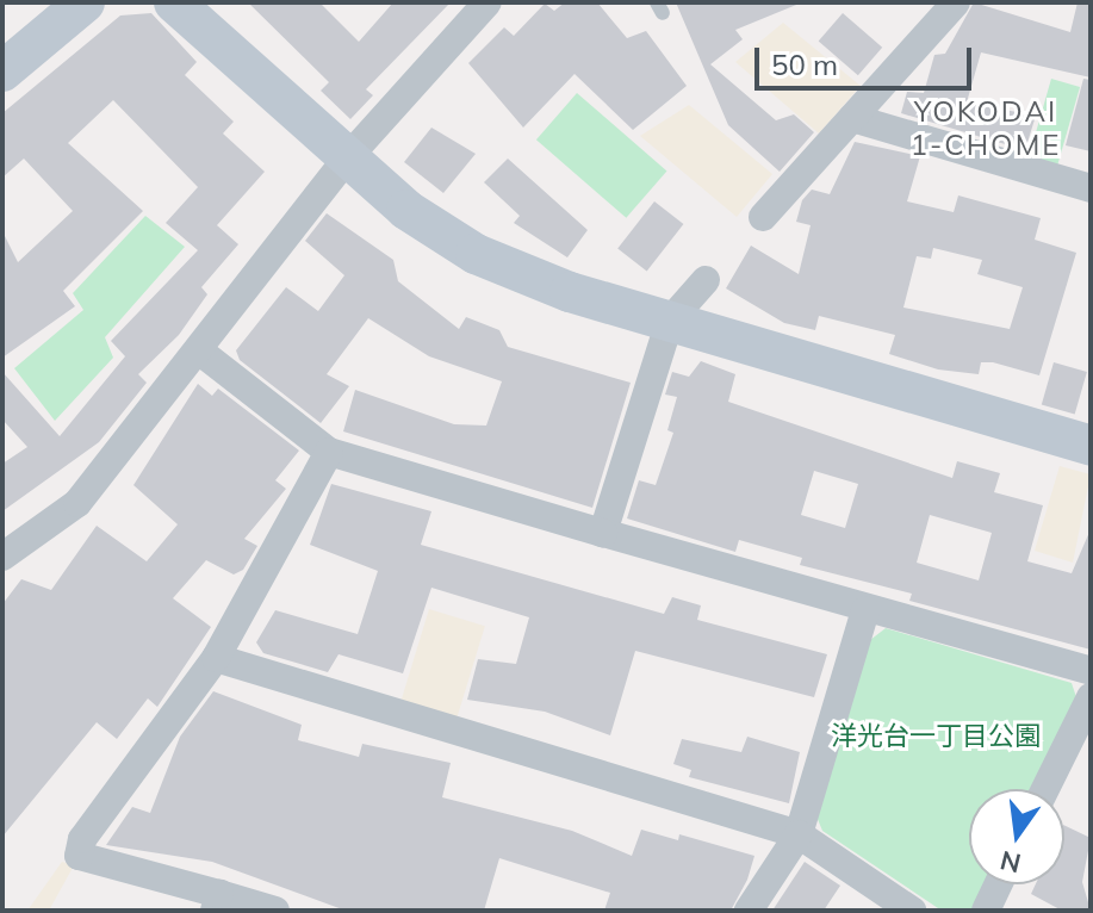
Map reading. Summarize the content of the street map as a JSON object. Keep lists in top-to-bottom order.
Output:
{
  "districts": ["YOKODAI 1-CHOME"],
  "parks": ["洋光台一丁目公園"],
  "scale_bar": "50 m",
  "north": "bottom"
}
